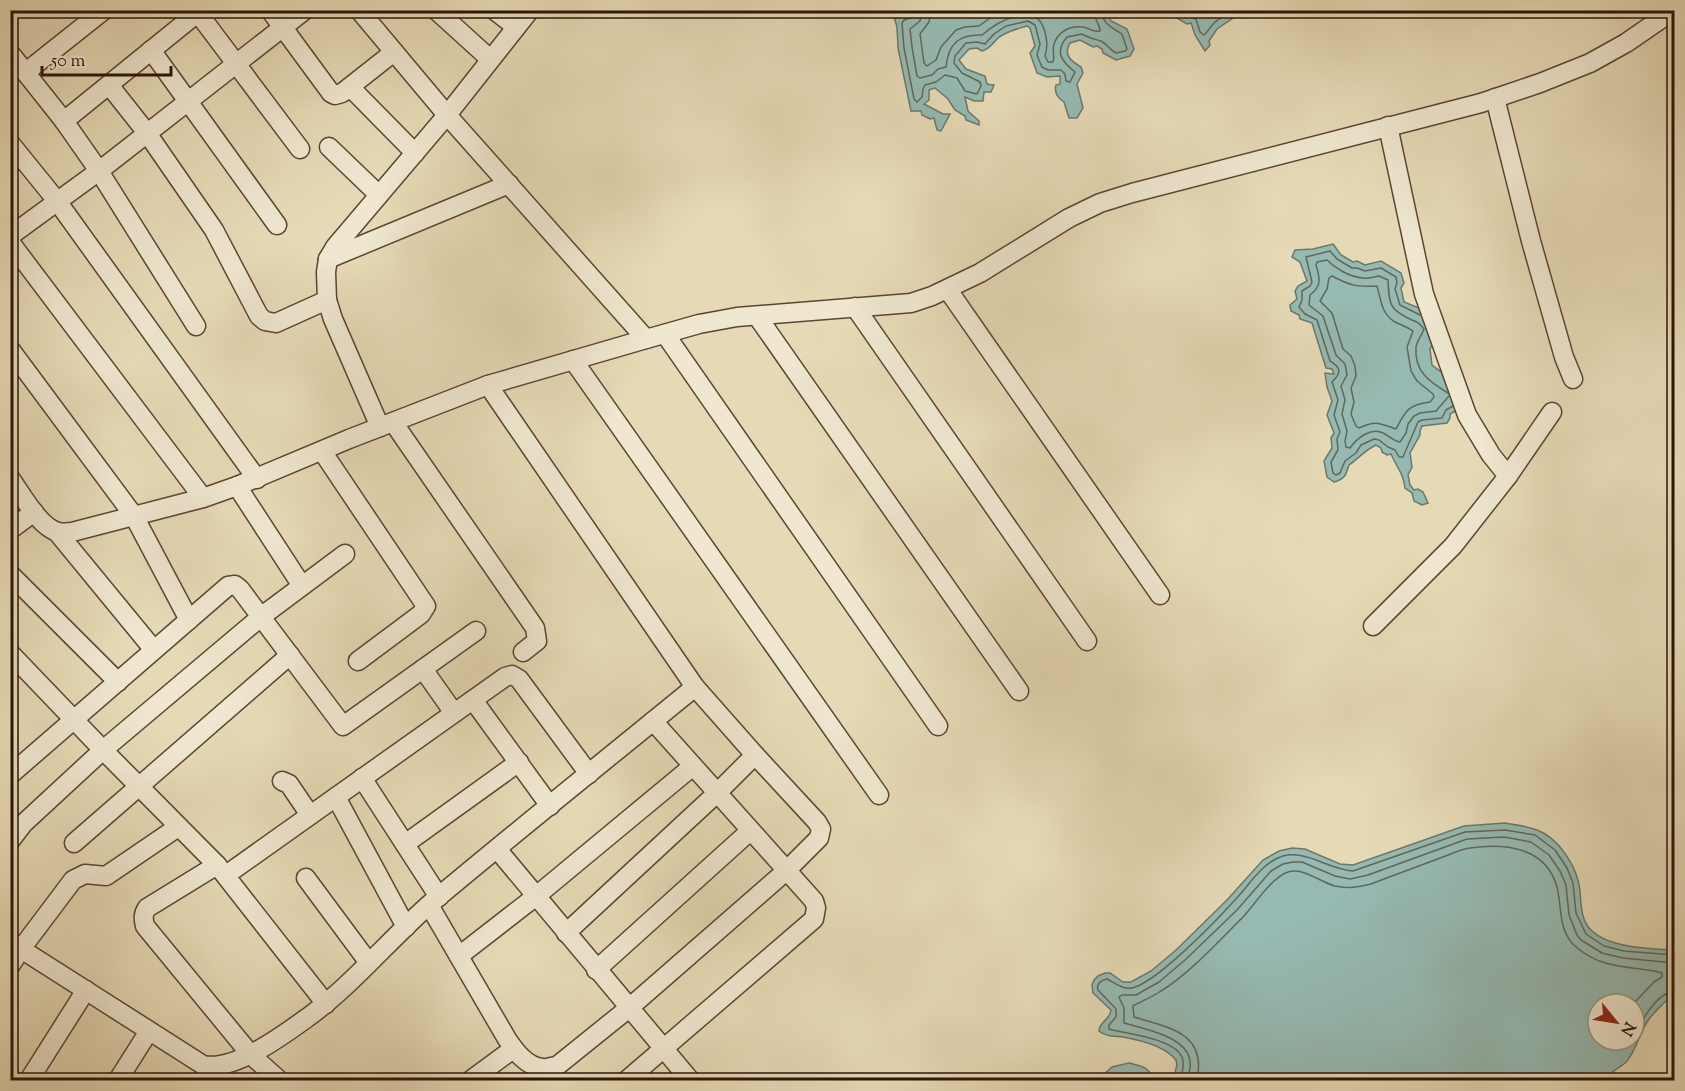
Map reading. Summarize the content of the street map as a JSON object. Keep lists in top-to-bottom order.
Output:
{
  "scale_bar": "50 m",
  "north": "bottom right"
}
